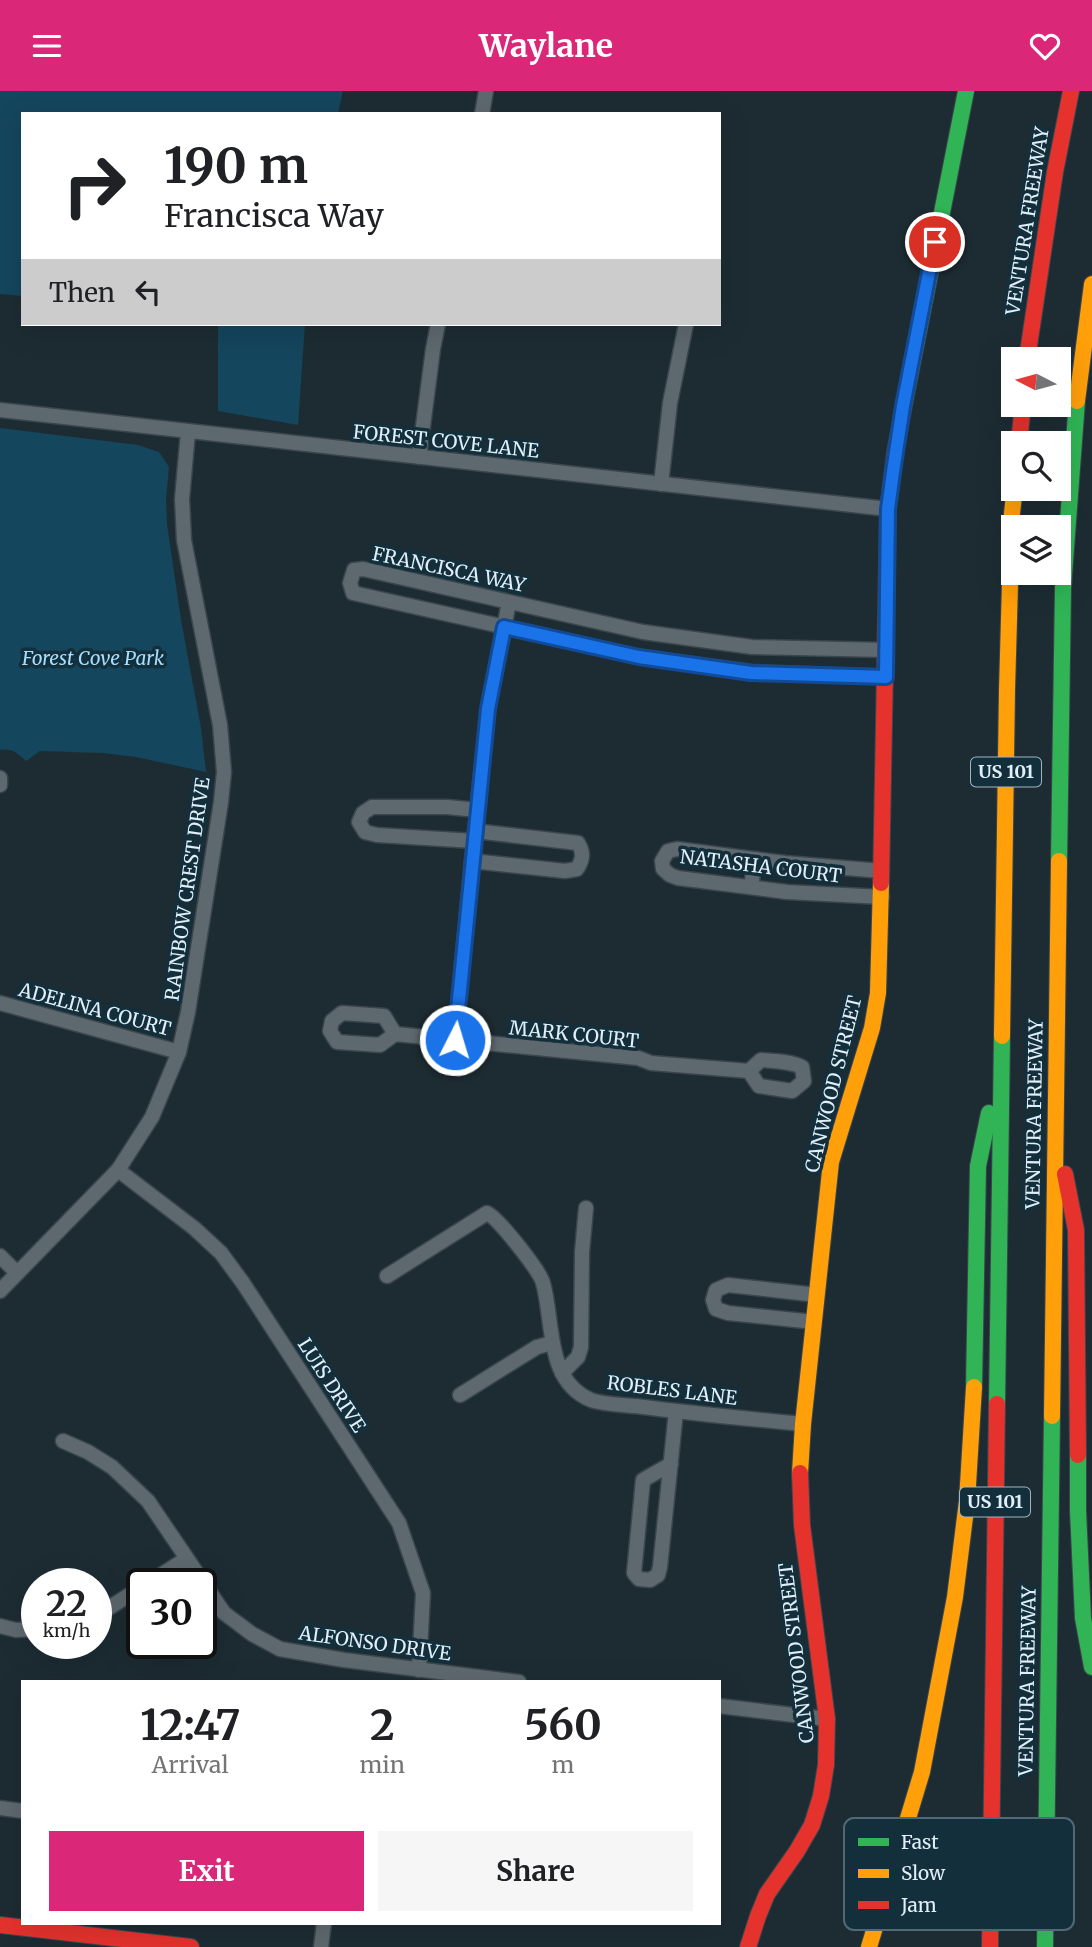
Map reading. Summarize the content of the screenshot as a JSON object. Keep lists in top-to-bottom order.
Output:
{
  "streets": {
    "main road": ["VENTURA FREEWAY", "US 101", "CANWOOD STREET"],
    "street": [
      "FOREST COVE LANE",
      "FRANCISCA WAY",
      "NATASHA COURT",
      "RAINBOW CREST DRIVE",
      "ADELINA COURT",
      "MARK COURT",
      "LUIS DRIVE",
      "ROBLES LANE",
      "ALFONSO DRIVE"
    ]
  },
  "crossings": [
    ["FOREST COVE LANE", "RAINBOW CREST DRIVE"],
    ["FOREST COVE LANE", "CANWOOD STREET"],
    ["FRANCISCA WAY", "CANWOOD STREET"],
    ["NATASHA COURT", "CANWOOD STREET"],
    ["RAINBOW CREST DRIVE", "ADELINA COURT"],
    ["RAINBOW CREST DRIVE", "LUIS DRIVE"],
    ["CANWOOD STREET", "ROBLES LANE"],
    ["LUIS DRIVE", "ALFONSO DRIVE"]
  ],
  "parks": ["Forest Cove Park"],
  "legend": ["Fast", "Slow", "Jam"],
  "north": "left",
  "page": {
    "header": "Waylane",
    "turn": ["190 m", "Francisca Way"],
    "then": "Then",
    "speed": "22 km/h",
    "limit": "30",
    "eta": [
      "12:47",
      "Arrival",
      "2",
      "min",
      "560",
      "m"
    ],
    "buttons": ["Exit", "Share"]
  }
}
